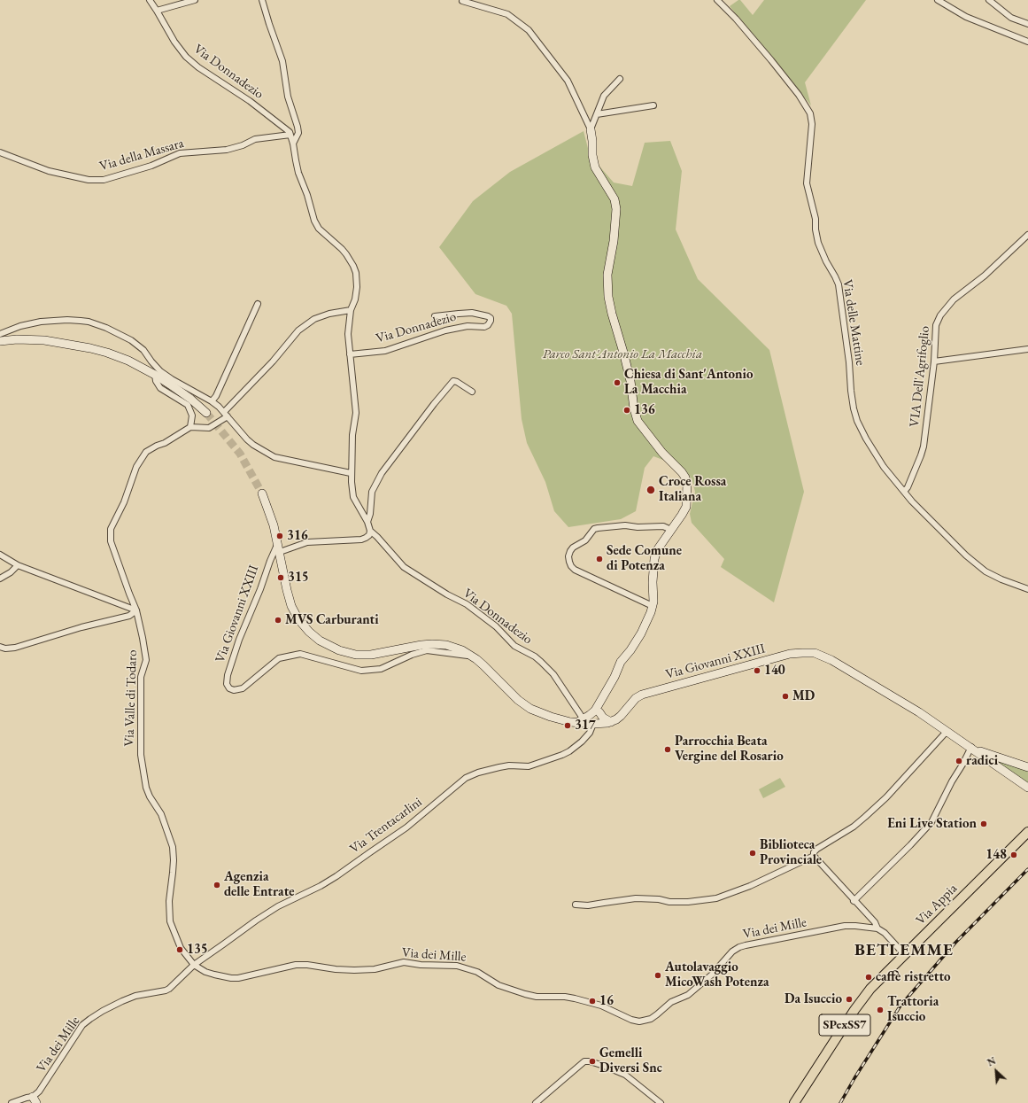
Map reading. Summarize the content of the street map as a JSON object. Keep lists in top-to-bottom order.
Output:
{
  "streets": {
    "main road": ["Via Giovanni XXIII", "Via Appia", "SPexSS7"],
    "street": [
      "Via Donnadezio",
      "Via della Massara",
      "Via delle Mattine",
      "VIA Dell'Agrifoglio",
      "Via Valle di Todaro",
      "Via Trentacarlini",
      "Via dei Mille"
    ]
  },
  "crossings": [
    ["Via Donnadezio", "Via della Massara"],
    ["Via Donnadezio", "Via Giovanni XXIII"],
    ["Via delle Mattine", "VIA Dell'Agrifoglio"],
    ["Via Giovanni XXIII", "Via Trentacarlini"],
    ["Via Valle di Todaro", "Via Trentacarlini"],
    ["Via Valle di Todaro", "Via dei Mille"],
    ["Via Trentacarlini", "Via dei Mille"]
  ],
  "districts": ["BETLEMME"],
  "parks": ["Parco Sant'Antonio La Macchia"],
  "places": [
    "Chiesa di Sant'Antonio La Macchia",
    "136",
    "Croce Rossa Italiana",
    "316",
    "Sede Comune di Potenza",
    "315",
    "MVS Carburanti",
    "140",
    "MD",
    "317",
    "Parrocchia Beata Vergine del Rosario",
    "radici",
    "Eni Live Station",
    "Biblioteca Provinciale",
    "148",
    "Agenzia delle Entrate",
    "135",
    "Autolavaggio MicoWash Potenza",
    "caffè ristretto",
    "Da Isuccio",
    "16",
    "Trattoria Isuccio",
    "Gemelli Diversi Snc"
  ],
  "north": "top left"
}
